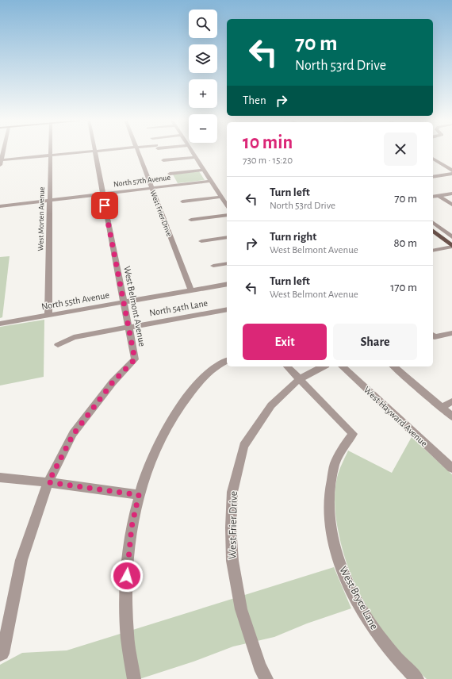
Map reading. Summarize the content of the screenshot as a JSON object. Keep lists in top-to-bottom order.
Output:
{
  "streets": {
    "street": [
      "North 57th Avenue",
      "West Frier Drive",
      "West Morten Avenue",
      "North 55th Avenue",
      "West Belmont Avenue",
      "North 54th Lane",
      "West Hayward Avenue",
      "West Bryce Lane"
    ]
  },
  "crossings": [
    ["North 57th Avenue", "West Frier Drive"],
    ["North 57th Avenue", "West Morten Avenue"],
    ["North 57th Avenue", "West Belmont Avenue"],
    ["West Frier Drive", "North 55th Avenue"],
    ["West Frier Drive", "West Bryce Lane"],
    ["West Morten Avenue", "North 55th Avenue"],
    ["North 55th Avenue", "West Belmont Avenue"],
    ["West Belmont Avenue", "North 54th Lane"]
  ],
  "page": {
    "map_buttons": ["+", "−"],
    "turn": ["70 m", "North 53rd Drive"],
    "then": "Then",
    "heading": ["10 min", "730 m · 15:20"],
    "list": [
      {
        "name": "Turn left",
        "note": "North 53rd Drive",
        "value": "70 m"
      },
      {
        "name": "Turn right",
        "note": "West Belmont Avenue",
        "value": "80 m"
      },
      {
        "name": "Turn left",
        "note": "West Belmont Avenue",
        "value": "170 m"
      }
    ],
    "buttons": ["Exit", "Share"]
  }
}
